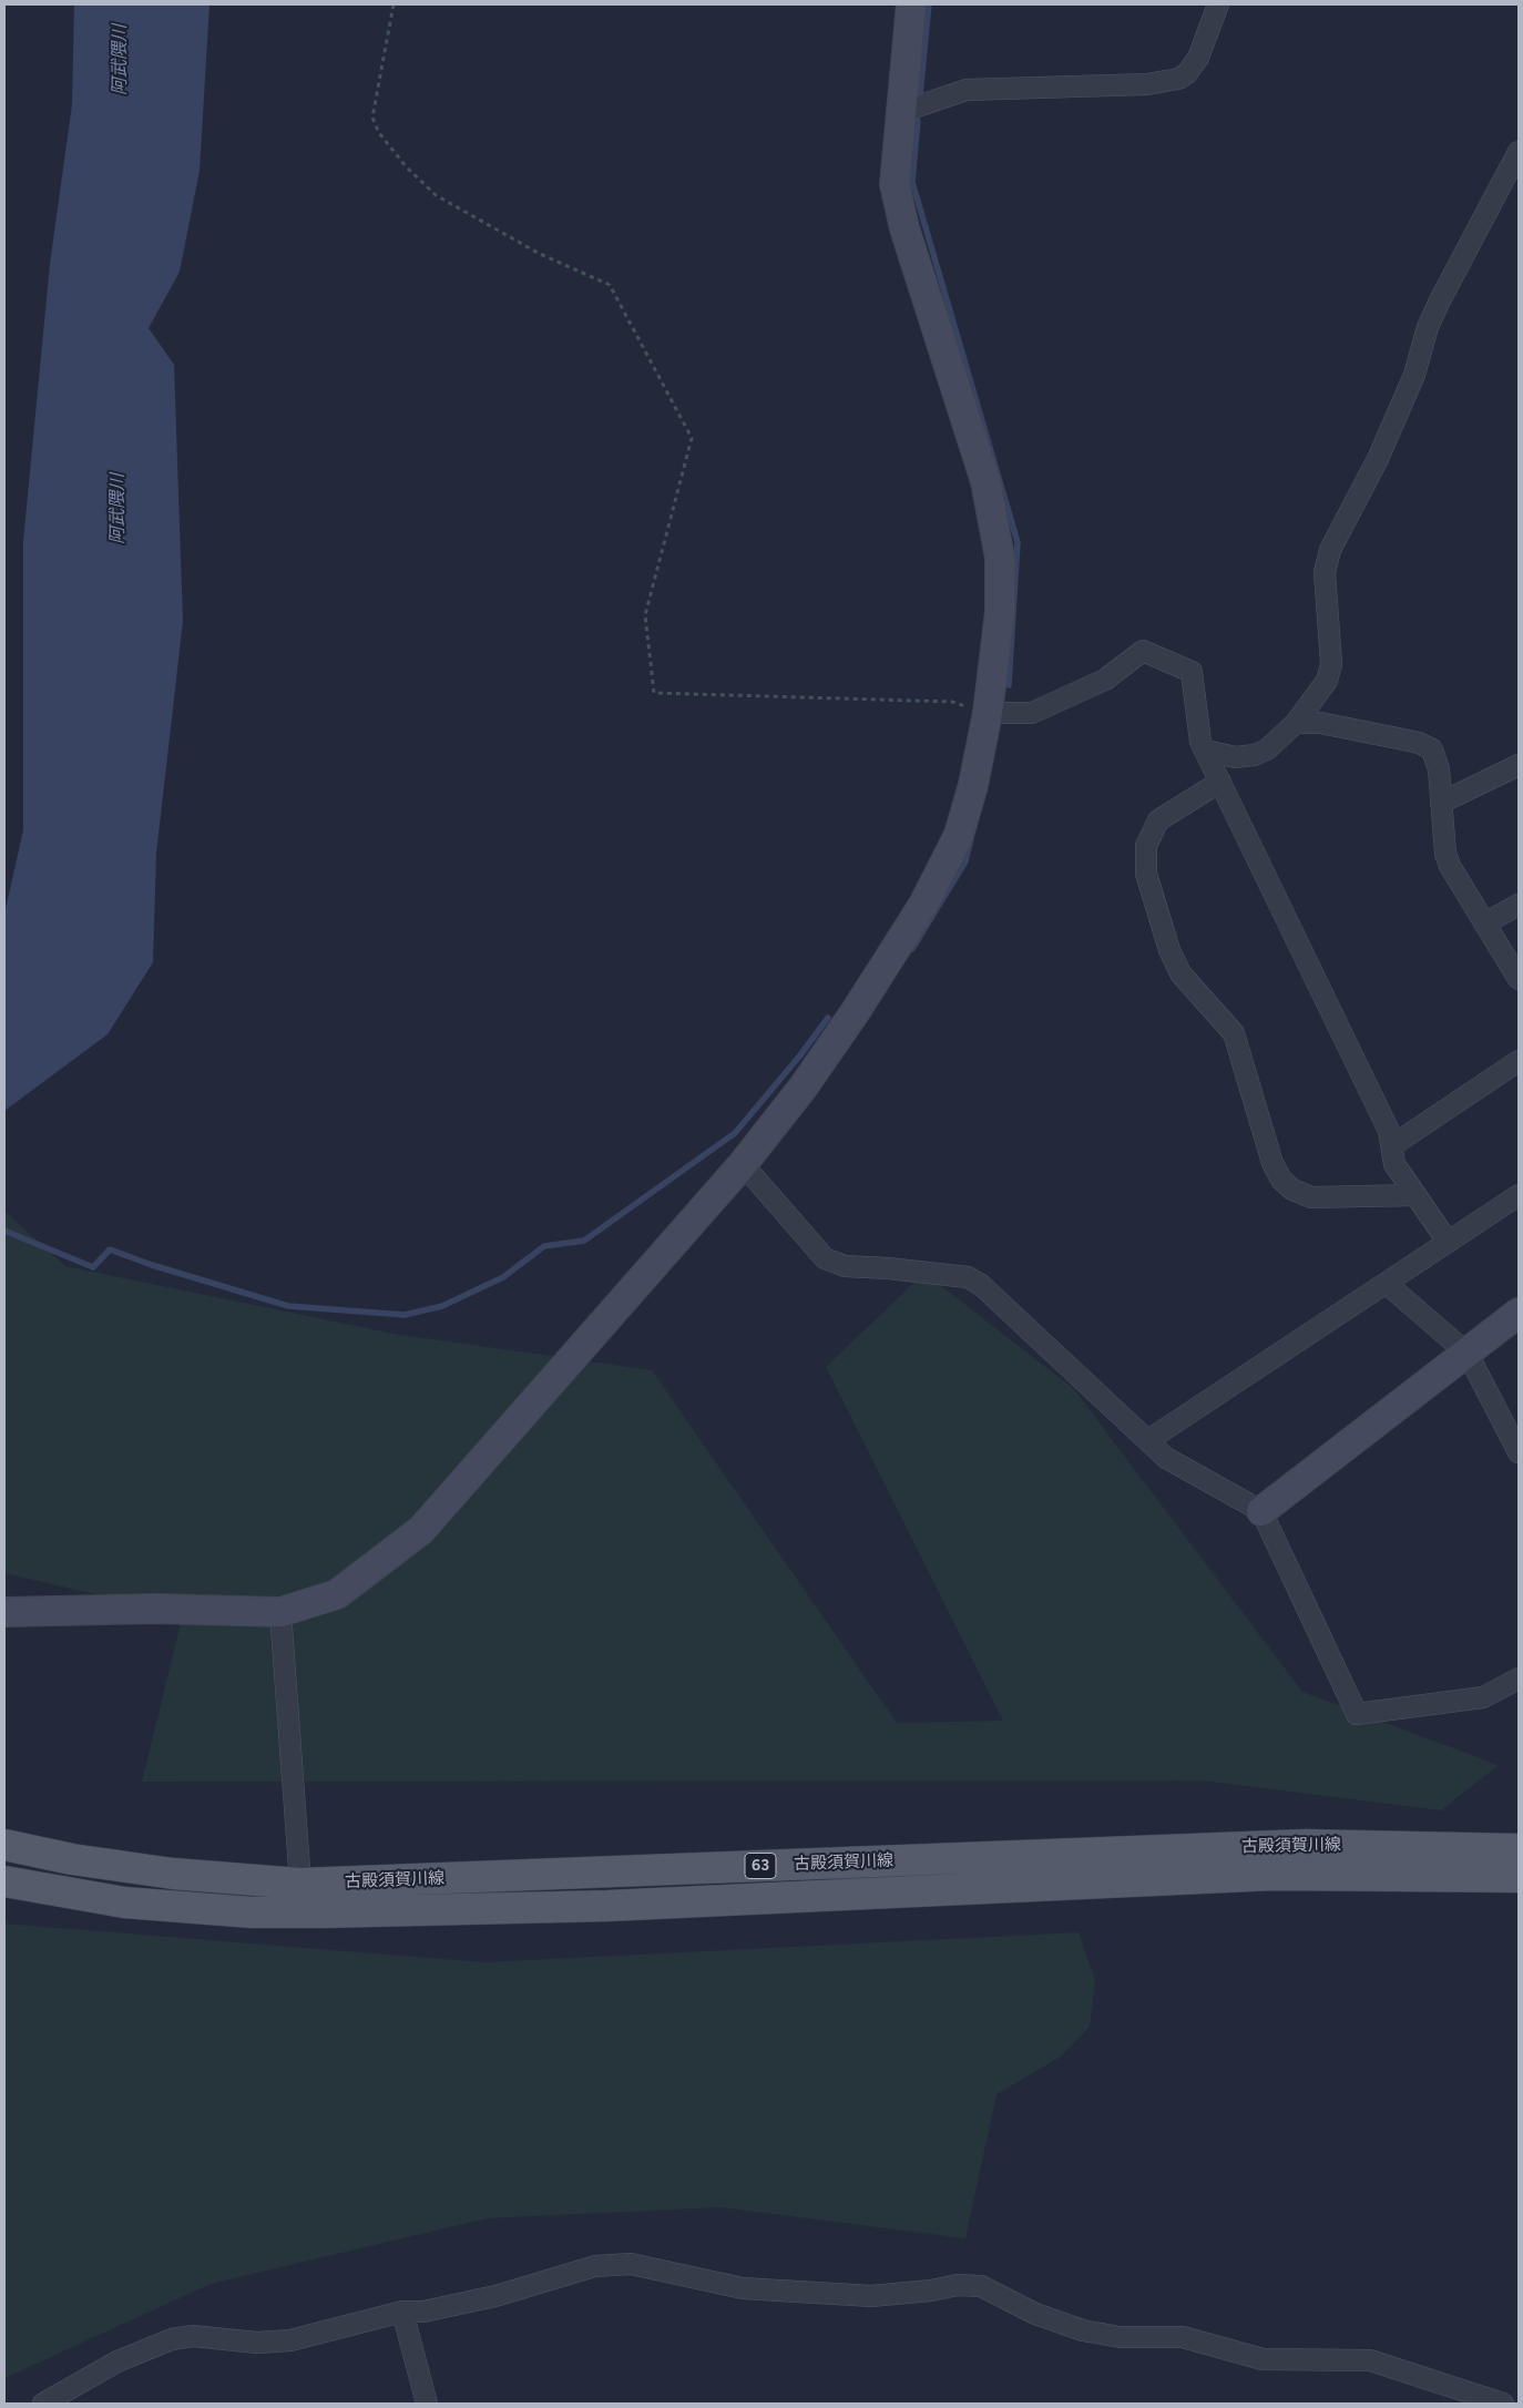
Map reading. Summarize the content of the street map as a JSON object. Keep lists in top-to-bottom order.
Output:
{
  "streets": {
    "main road": ["古殿須賀川線", "63"]
  },
  "water": ["阿武隈川"]
}
